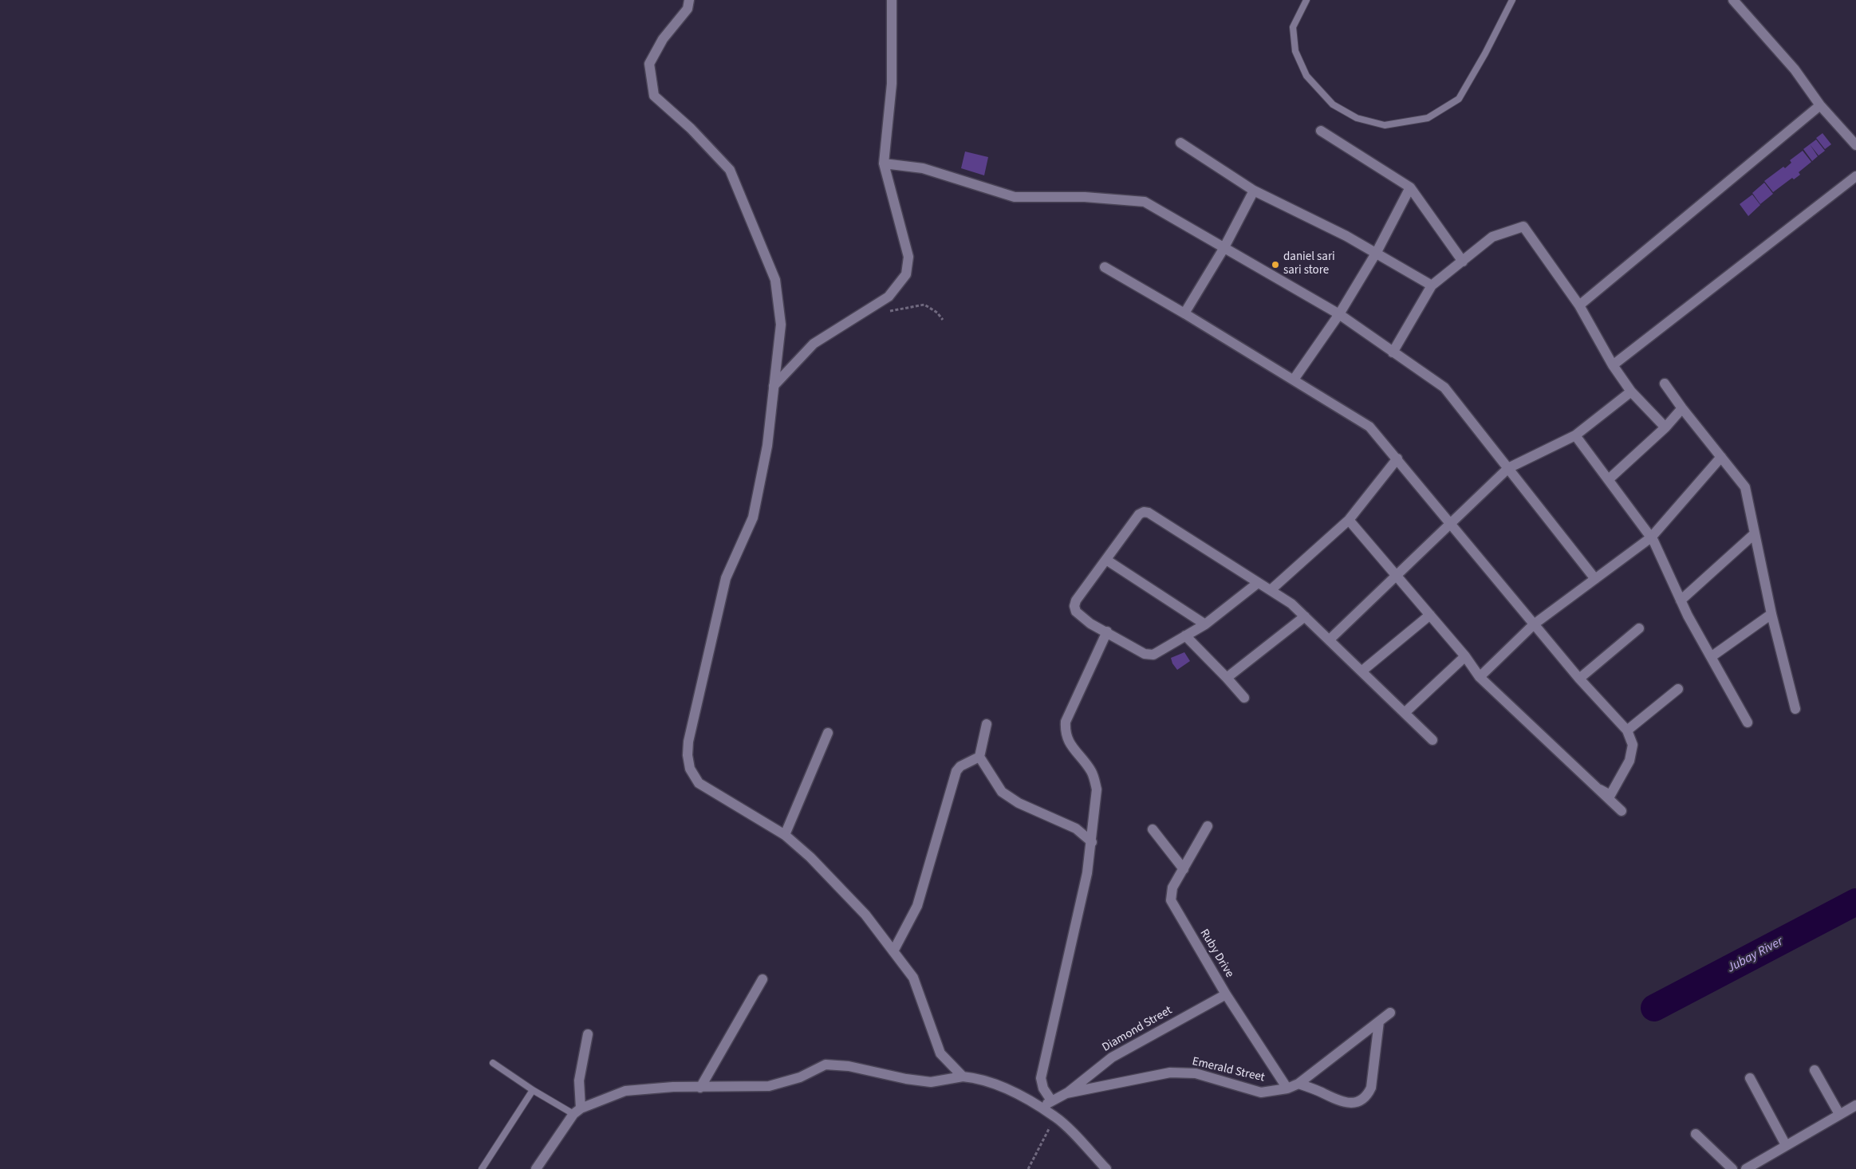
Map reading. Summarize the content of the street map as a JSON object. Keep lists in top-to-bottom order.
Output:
{
  "streets": {
    "street": ["Ruby Drive", "Diamond Street", "Emerald Street"]
  },
  "crossings": [
    ["Ruby Drive", "Diamond Street"],
    ["Ruby Drive", "Emerald Street"],
    ["Diamond Street", "Emerald Street"]
  ],
  "water": ["Jubay River"],
  "places": ["daniel sari sari store"]
}
